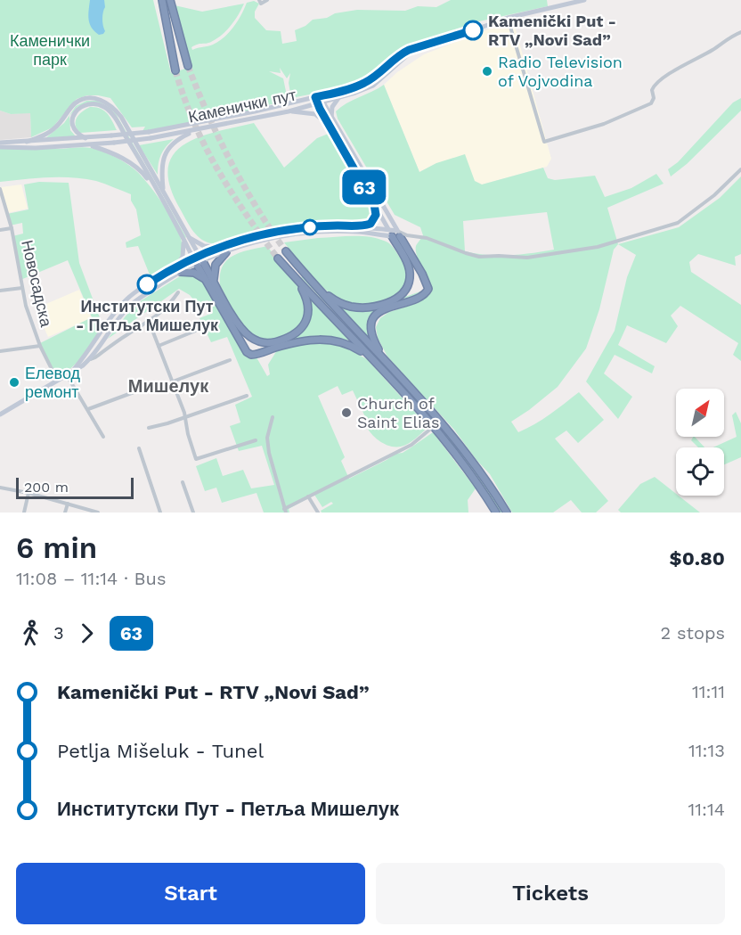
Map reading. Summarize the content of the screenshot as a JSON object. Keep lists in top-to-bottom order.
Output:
{
  "streets": {
    "main road": ["Каменички пут"],
    "street": ["Новосадска"]
  },
  "districts": ["Мишелук"],
  "parks": ["Каменички парк"],
  "places": [
    "Kamenički Put - RTV „Novi Sad”",
    "Radio Television of Vojvodina",
    "Институтски Пут - Петља Мишелук",
    "Елевод ремонт",
    "Church of Saint Elias"
  ],
  "lines": ["bus line 63"],
  "scale_bar": "200 m",
  "north": "top right",
  "page": {
    "on_map": "63",
    "scale": "200 m",
    "heading": ["6 min", "11:08 – 11:14 · Bus", "$0.80"],
    "legs": ["3", "63", "2 stops"],
    "list": [
      {
        "name": "Kamenički Put - RTV „Novi Sad”",
        "value": "11:11"
      },
      {
        "name": "Petlja Mišeluk - Tunel",
        "value": "11:13"
      },
      {
        "name": "Институтски Пут - Петља Мишелук",
        "value": "11:14"
      }
    ],
    "buttons": ["Start", "Tickets"]
  }
}
